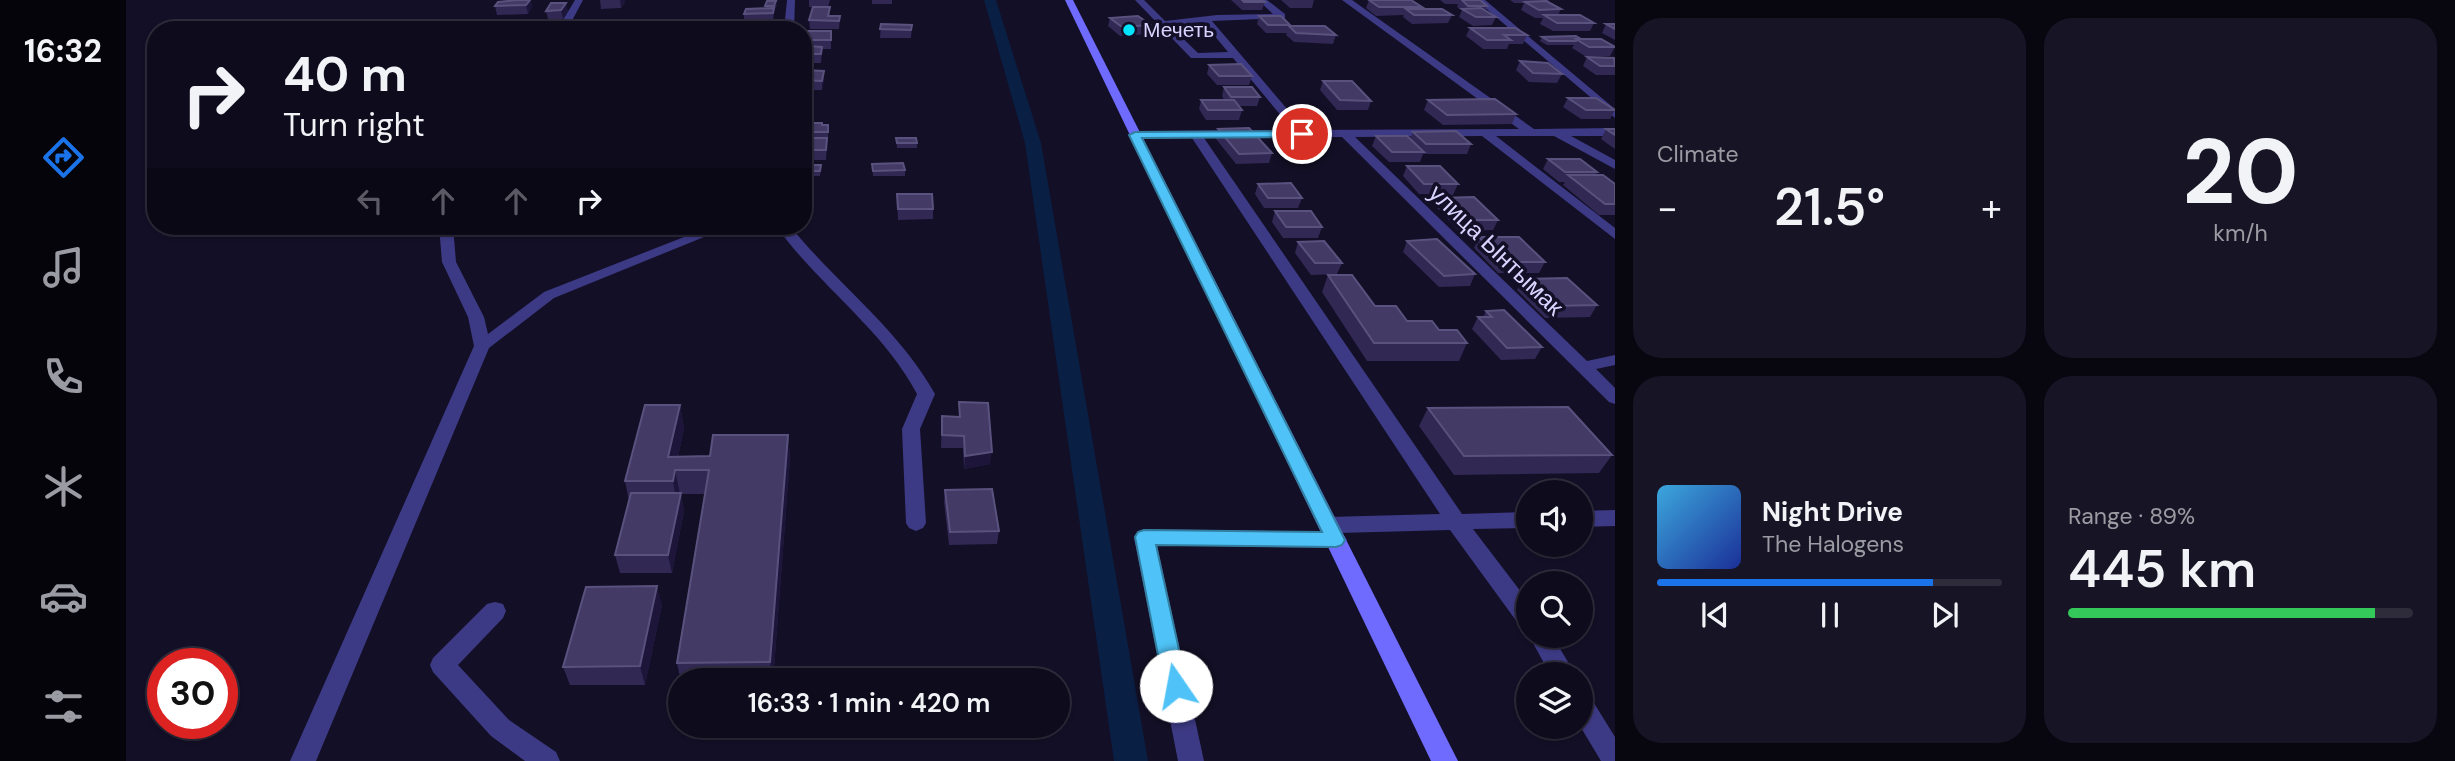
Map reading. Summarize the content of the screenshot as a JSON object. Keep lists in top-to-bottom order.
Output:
{
  "streets": {
    "street": ["улица Ынтымак"]
  },
  "places": ["Мечеть"],
  "page": {
    "tabs": "16:32",
    "tile": [
      "Climate",
      ["20", "km/h"],
      ["Range · 89%", "445 km"]
    ],
    "turn": ["40 m", "Turn right"],
    "heat": ["−", "21.5°", "+"],
    "song": ["Night Drive", "The Halogens"],
    "limit": "30",
    "trip": "16:33 · 1 min · 420 m"
  }
}
